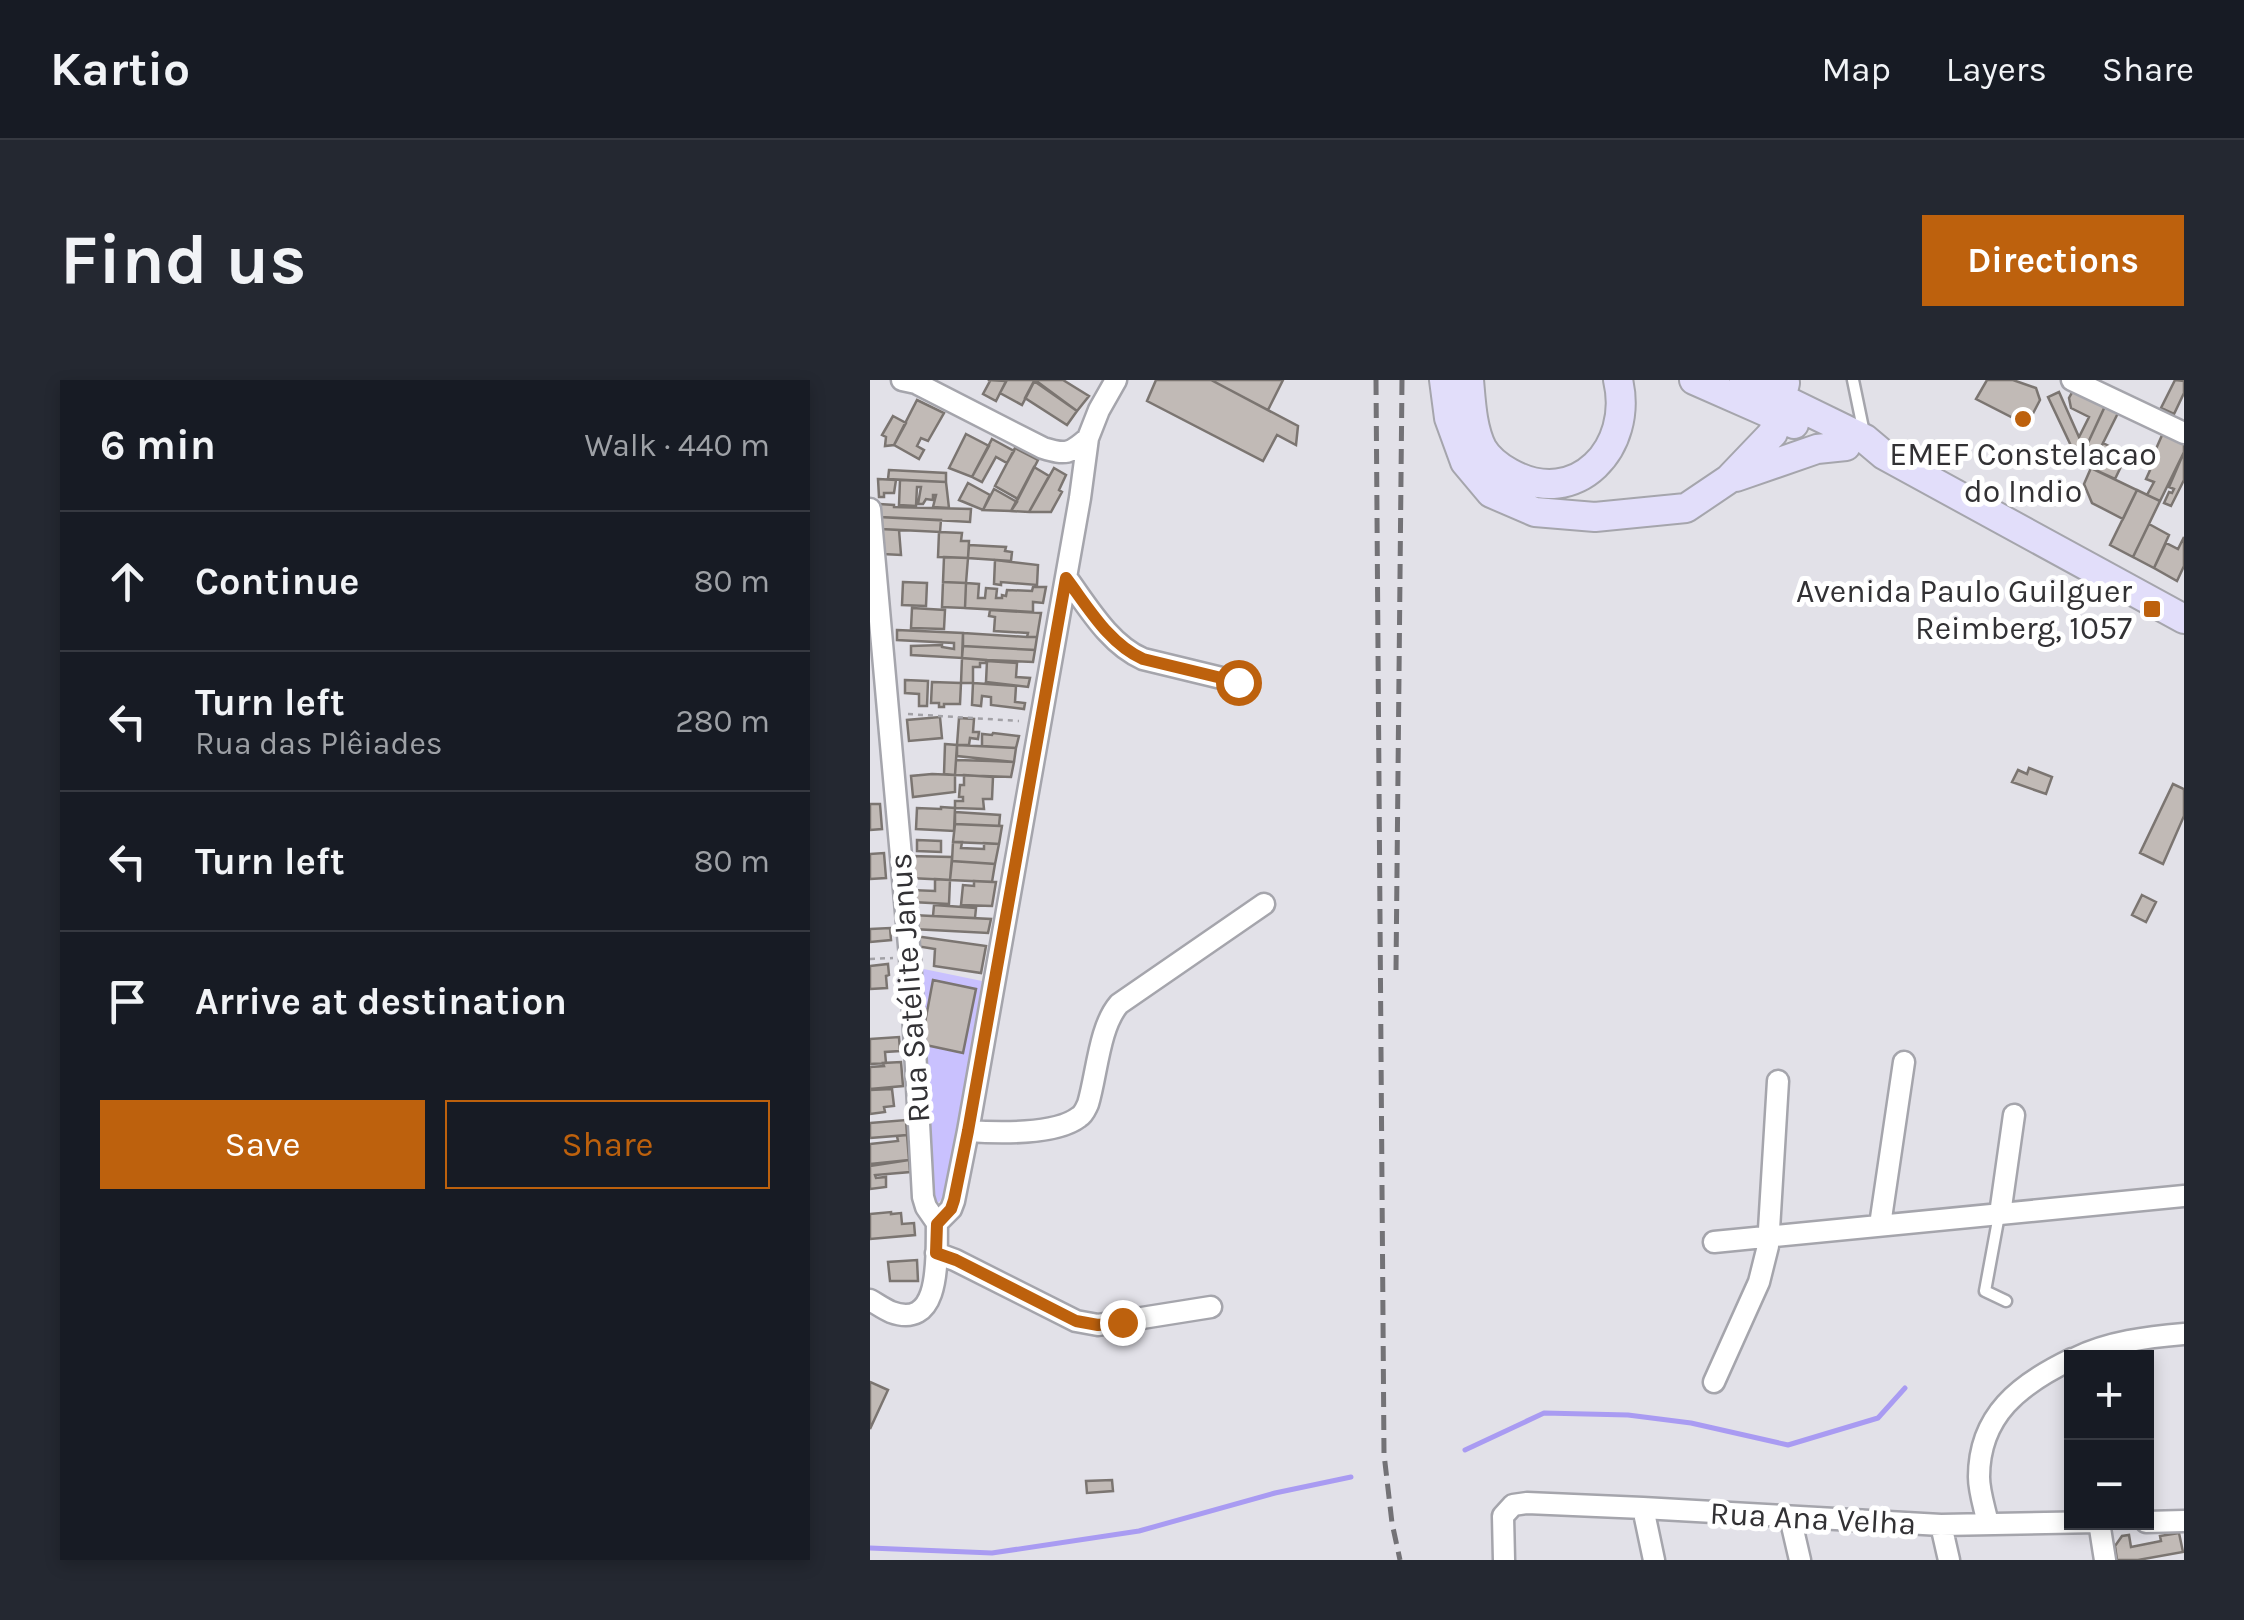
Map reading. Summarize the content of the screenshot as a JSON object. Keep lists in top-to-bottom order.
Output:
{
  "streets": {
    "street": ["Rua Satélite Janus", "Rua Ana Velha"]
  },
  "places": {
    "other": ["EMEF Constelacao do Indio"],
    "transit": ["Avenida Paulo Guilguer Reimberg, 1057"]
  },
  "page": {
    "header": "Kartio",
    "nav": ["Map", "Layers", "Share"],
    "buttons": [
      "Directions",
      ["Save", "Share"]
    ],
    "title": "Find us",
    "heading": ["6 min", "Walk · 440 m"],
    "list": [
      ["Continue", "80 m"],
      ["Turn left", "Rua das Plêiades", "280 m"],
      ["Turn left", "80 m"],
      "Arrive at destination"
    ],
    "map_buttons": ["+", "−"]
  }
}
